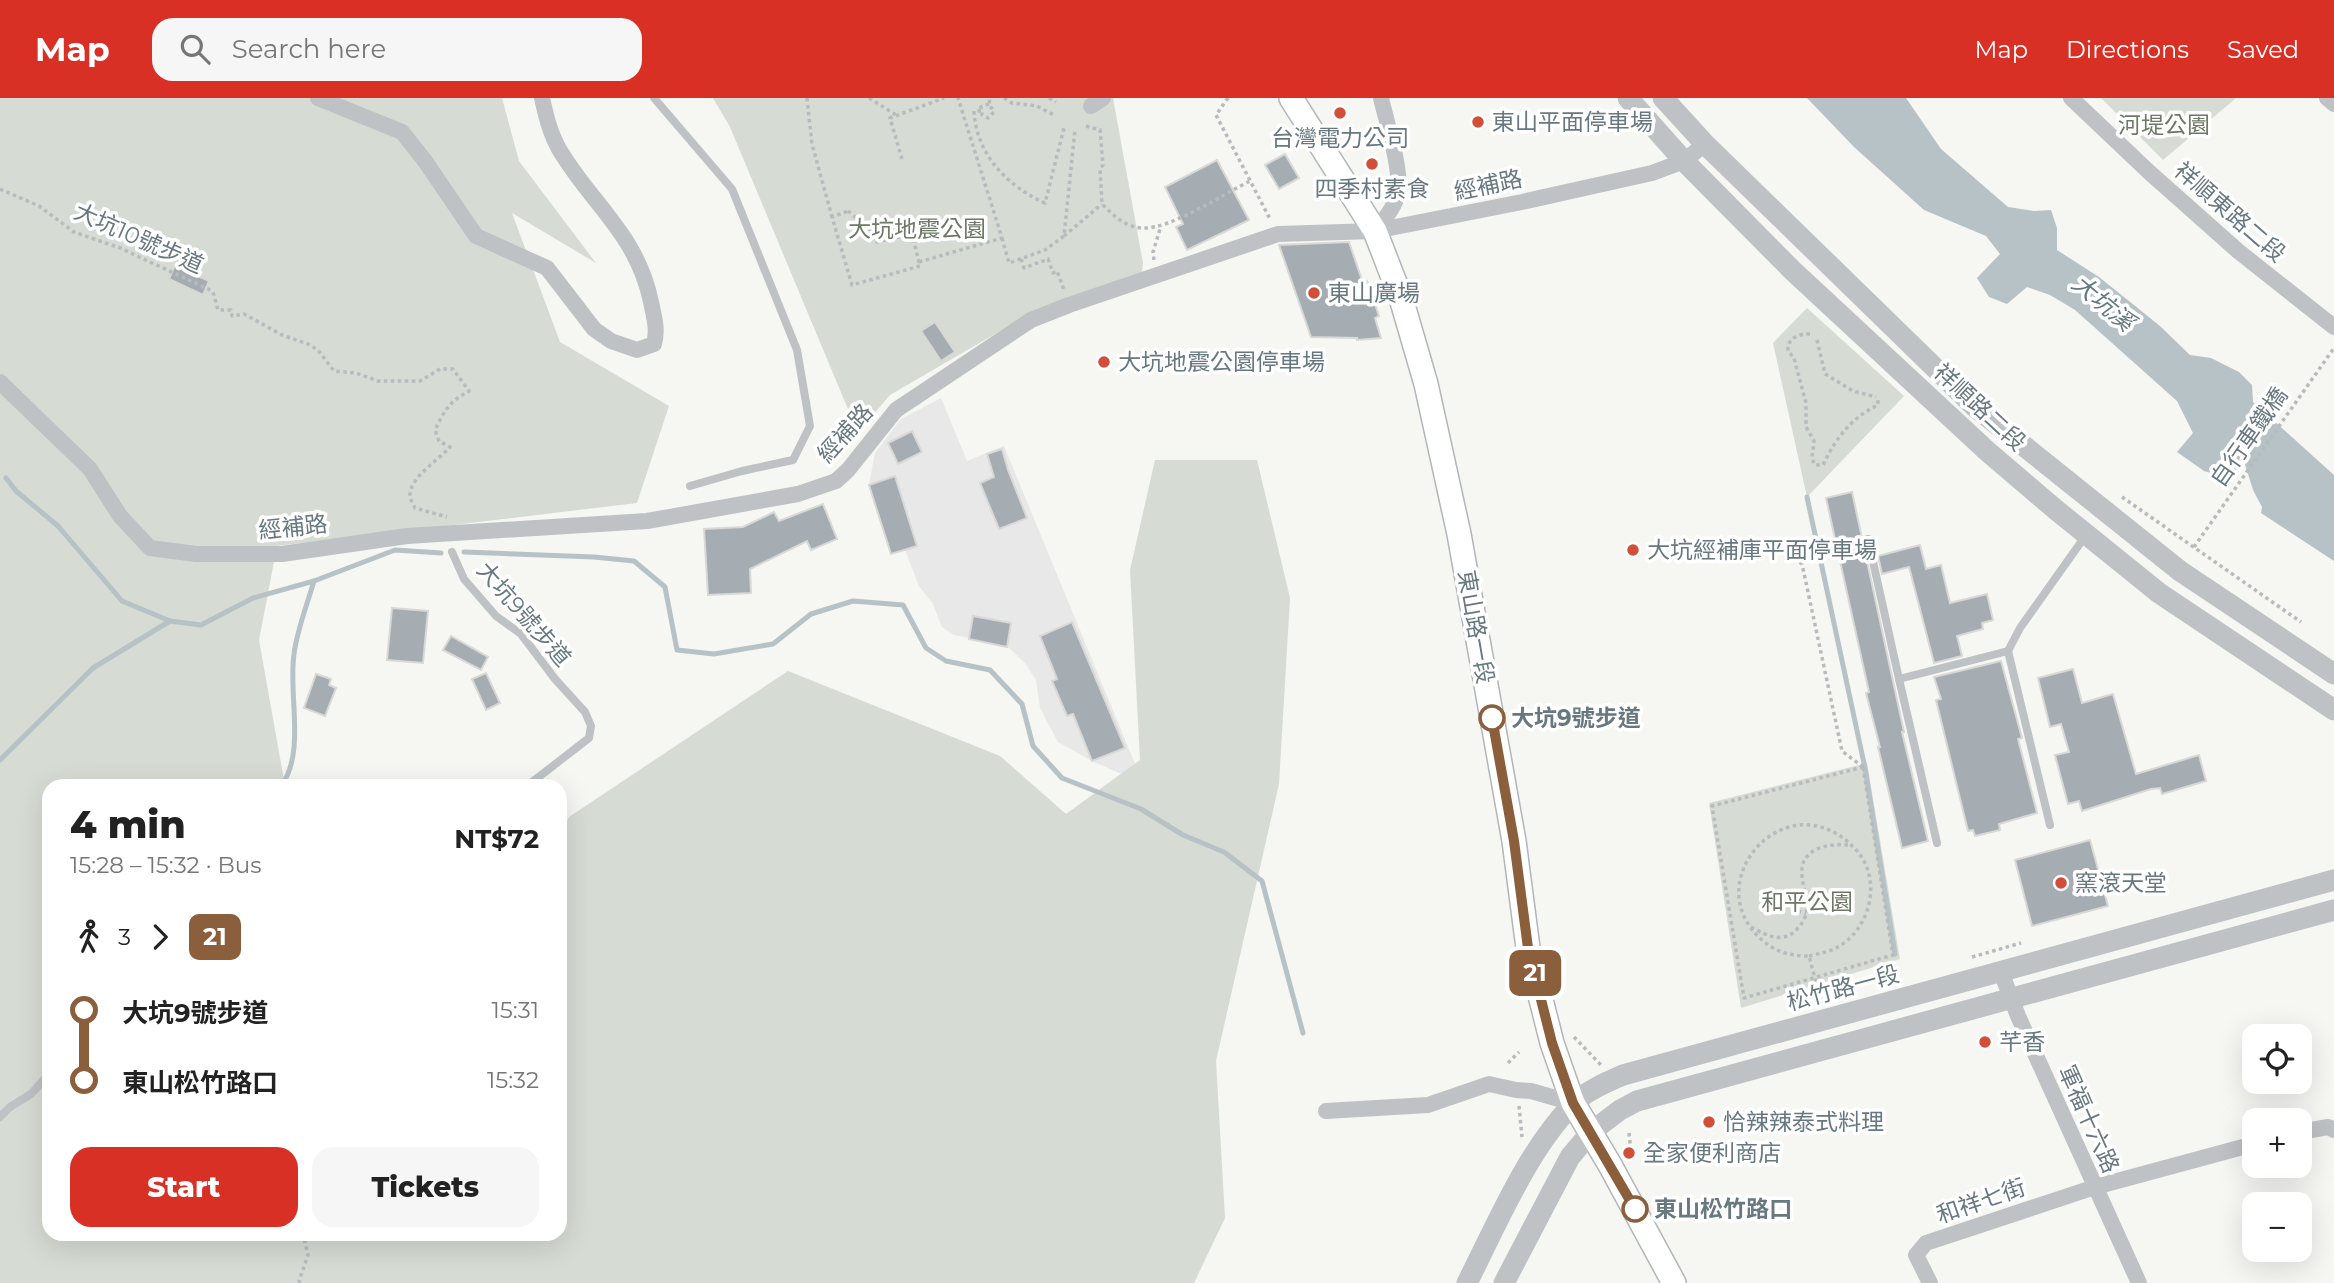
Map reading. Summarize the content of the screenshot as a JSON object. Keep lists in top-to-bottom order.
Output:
{
  "streets": {
    "main road": ["東山路一段"],
    "street": [
      "經補路",
      "祥順東路二段",
      "祥順路二段",
      "松竹路一段",
      "軍福十六路",
      "和祥七街"
    ],
    "lane": ["大坑9號步道"],
    "path": ["大坑10號步道", "自行車鐵橋"]
  },
  "crossings": [
    ["經補路", "大坑10號步道"],
    ["經補路", "祥順路二段"],
    ["經補路", "東山路一段"],
    ["東山路一段", "松竹路一段"],
    ["松竹路一段", "軍福十六路"],
    ["軍福十六路", "和祥七街"]
  ],
  "water": ["大坑溪"],
  "parks": ["河堤公園", "大坑地震公園", "和平公園"],
  "places": [
    "台灣電力公司",
    "東山平面停車場",
    "四季村素食",
    "東山廣場",
    "大坑地震公園停車場",
    "大坑經補庫平面停車場",
    "大坑9號步道",
    "窯滾天堂",
    "芊香",
    "恰辣辣泰式料理",
    "全家便利商店",
    "東山松竹路口"
  ],
  "lines": ["bus line 21"],
  "page": {
    "header": "Map",
    "search": "Search here",
    "nav": ["Map", "Directions", "Saved"],
    "on_map": "21",
    "heading": ["4 min", "15:28 – 15:32 · Bus", "NT$72"],
    "legs": ["3", "21"],
    "list": [
      {
        "name": "大坑9號步道",
        "value": "15:31"
      },
      {
        "name": "東山松竹路口",
        "value": "15:32"
      }
    ],
    "map_buttons": ["+", "−"],
    "buttons": ["Start", "Tickets"]
  }
}
